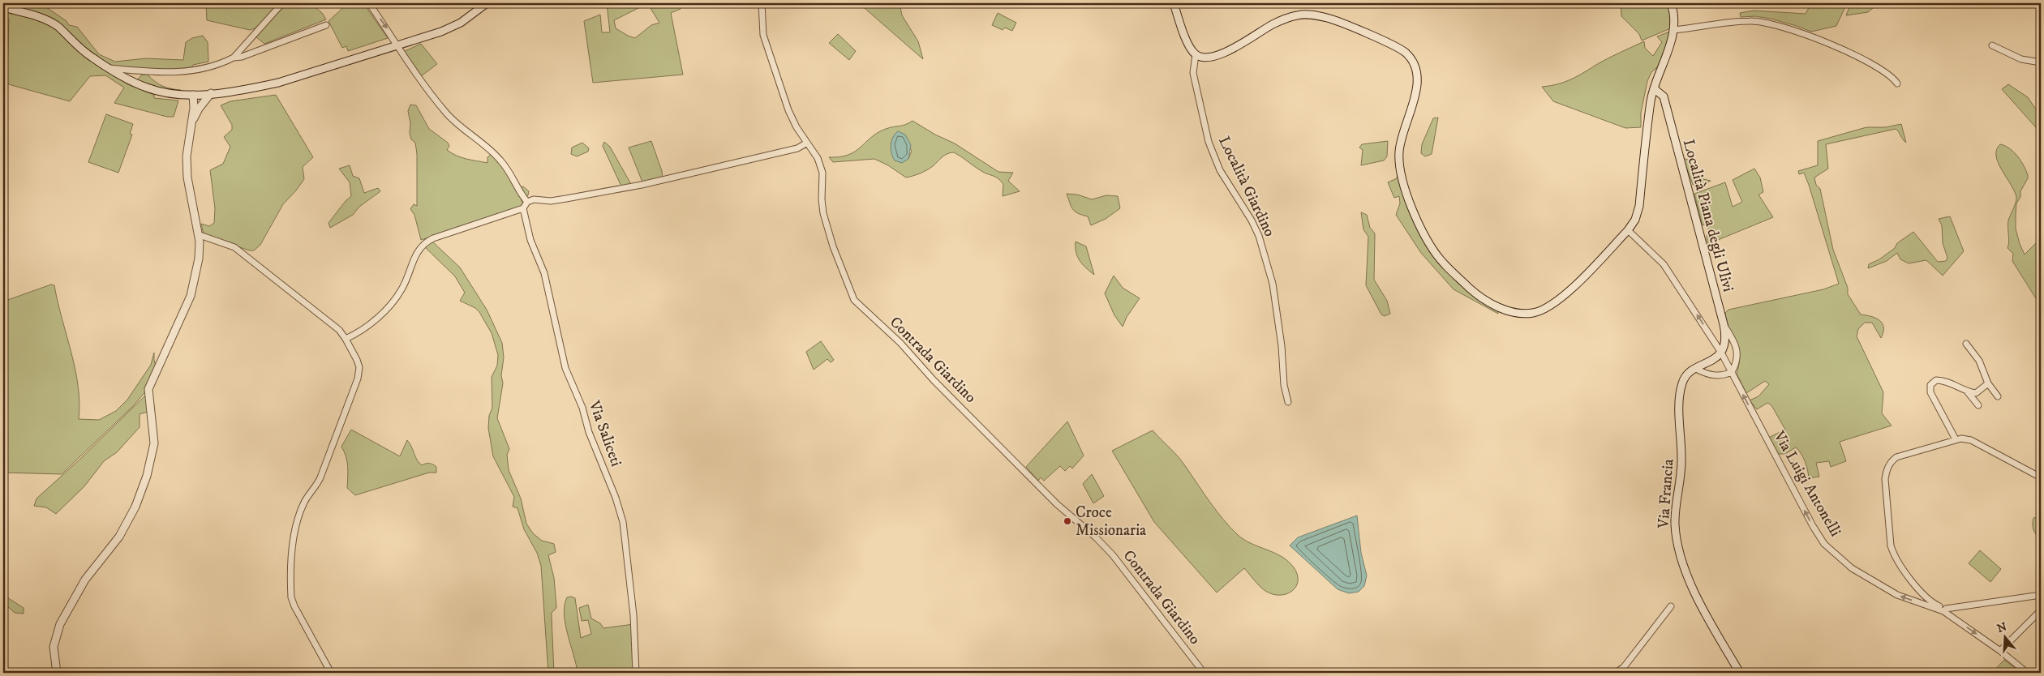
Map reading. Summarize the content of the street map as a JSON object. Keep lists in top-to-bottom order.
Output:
{
  "streets": {
    "main road": ["Località Piana degli Ulivi", "Via Francia"],
    "street": [
      "Località Giardino",
      "Contrada Giardino",
      "Via Saliceti",
      "Via Luigi Antonelli"
    ]
  },
  "crossings": [
    ["Località Piana degli Ulivi", "Via Luigi Antonelli"]
  ],
  "places": ["Croce Missionaria"],
  "north": "top"
}
